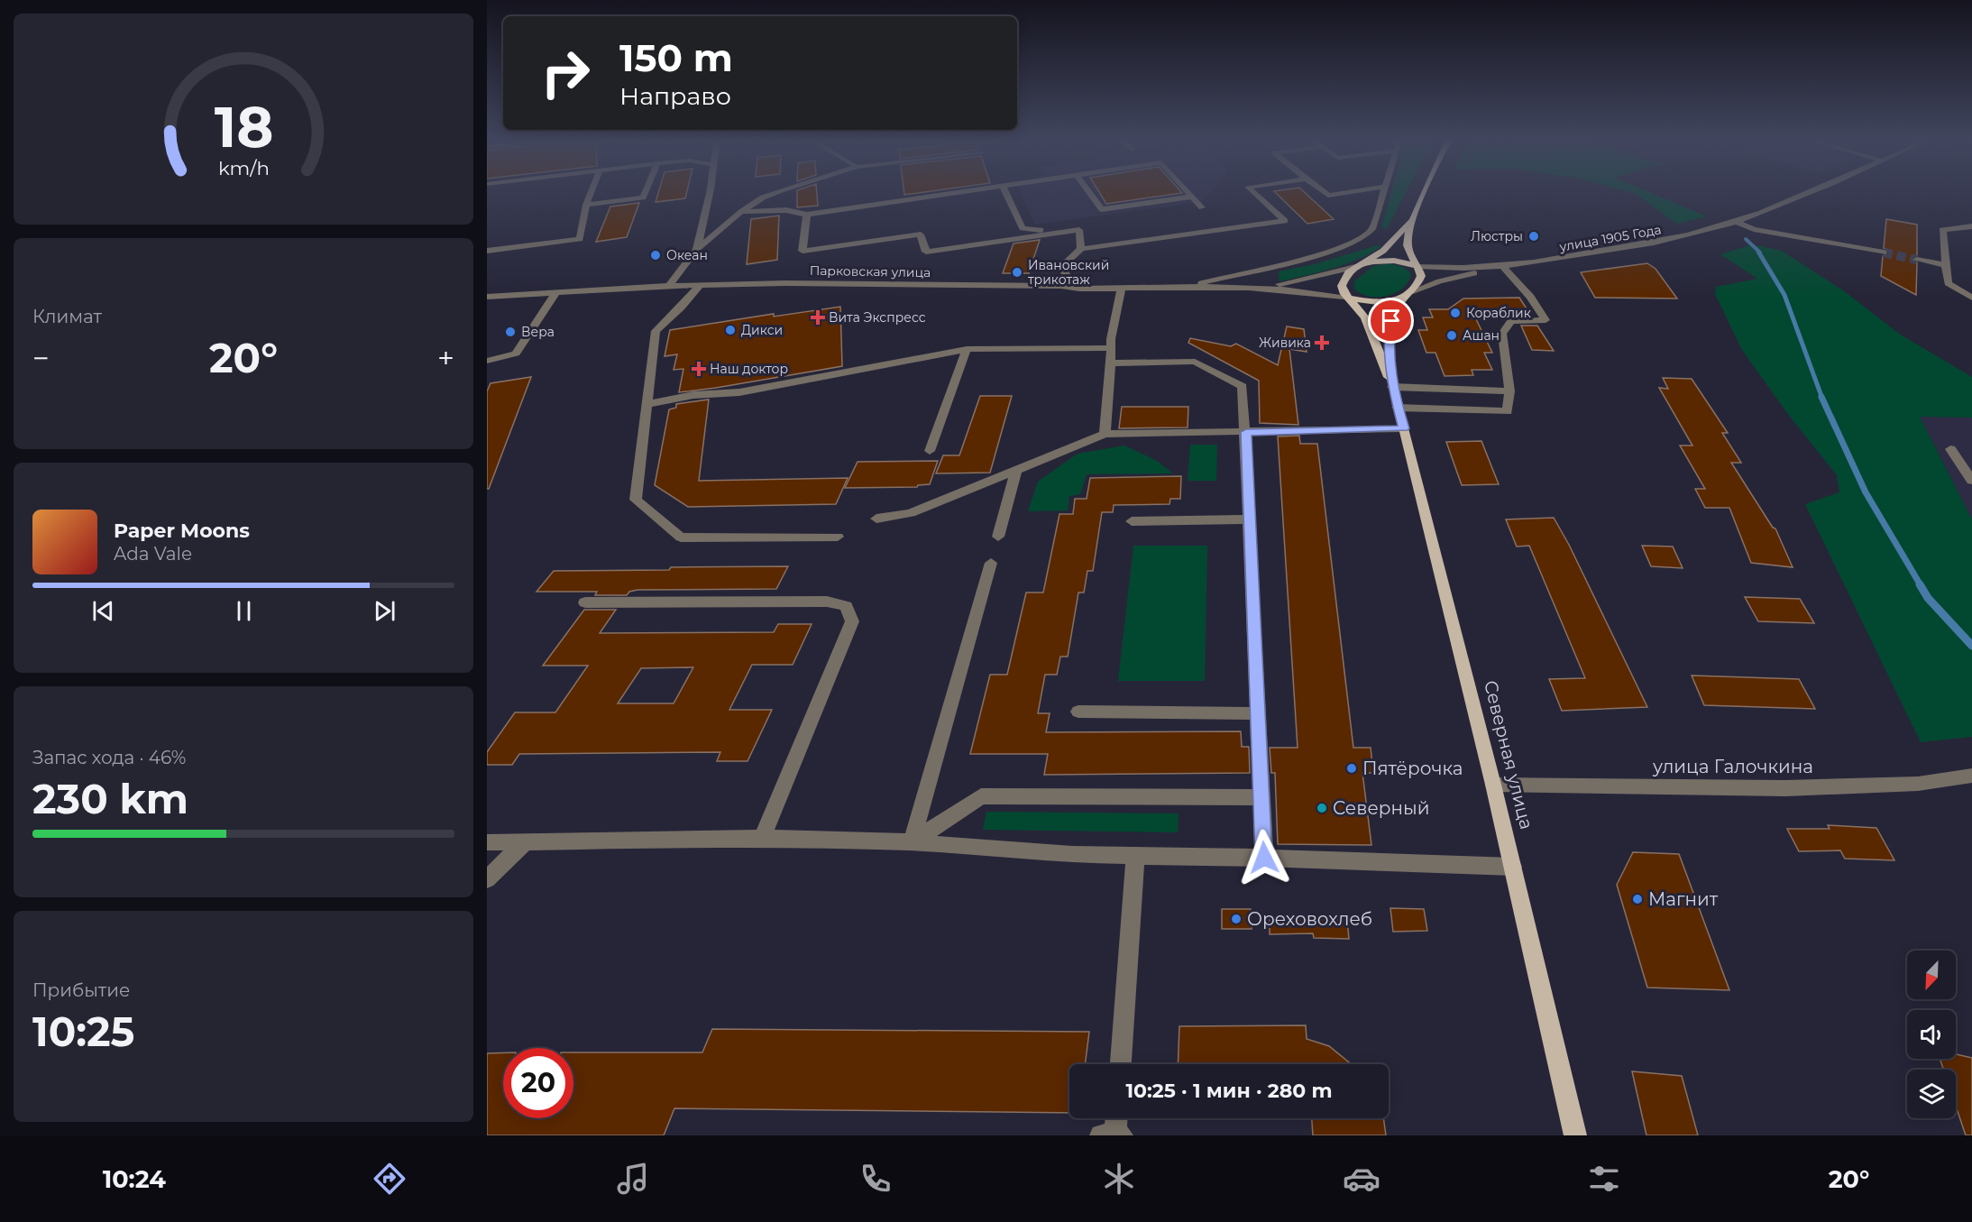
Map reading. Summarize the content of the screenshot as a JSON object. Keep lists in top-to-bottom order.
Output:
{
  "streets": {
    "main road": ["Северная улица"],
    "street": ["улица 1905 Года", "Парковская улица", "улица Галочкина"]
  },
  "crossings": [
    ["улица 1905 Года", "Северная улица"],
    ["Парковская улица", "Северная улица"],
    ["Северная улица", "улица Галочкина"]
  ],
  "places": {
    "other": [
      "Люстры",
      "Океан",
      "Ивановский трикотаж",
      "Кораблик",
      "Дикси",
      "Вера",
      "Ашан",
      "Пятёрочка",
      "Северный",
      "Магнит",
      "Ореховохлеб"
    ],
    "health": ["Вита Экспресс", "Живика", "Наш доктор"]
  },
  "north": "bottom left",
  "page": {
    "turn": ["150 m", "Направо"],
    "tile": [
      "Климат",
      ["Запас хода · 46%", "230 km"],
      ["Прибытие", "10:25"]
    ],
    "heat": ["−", "20°", "+"],
    "song": ["Paper Moons", "Ada Vale"],
    "limit": "20",
    "trip": "10:25 · 1 мин · 280 m",
    "tabs": ["10:24", "20°"],
    "gauge": ["18", "km/h"]
  }
}
